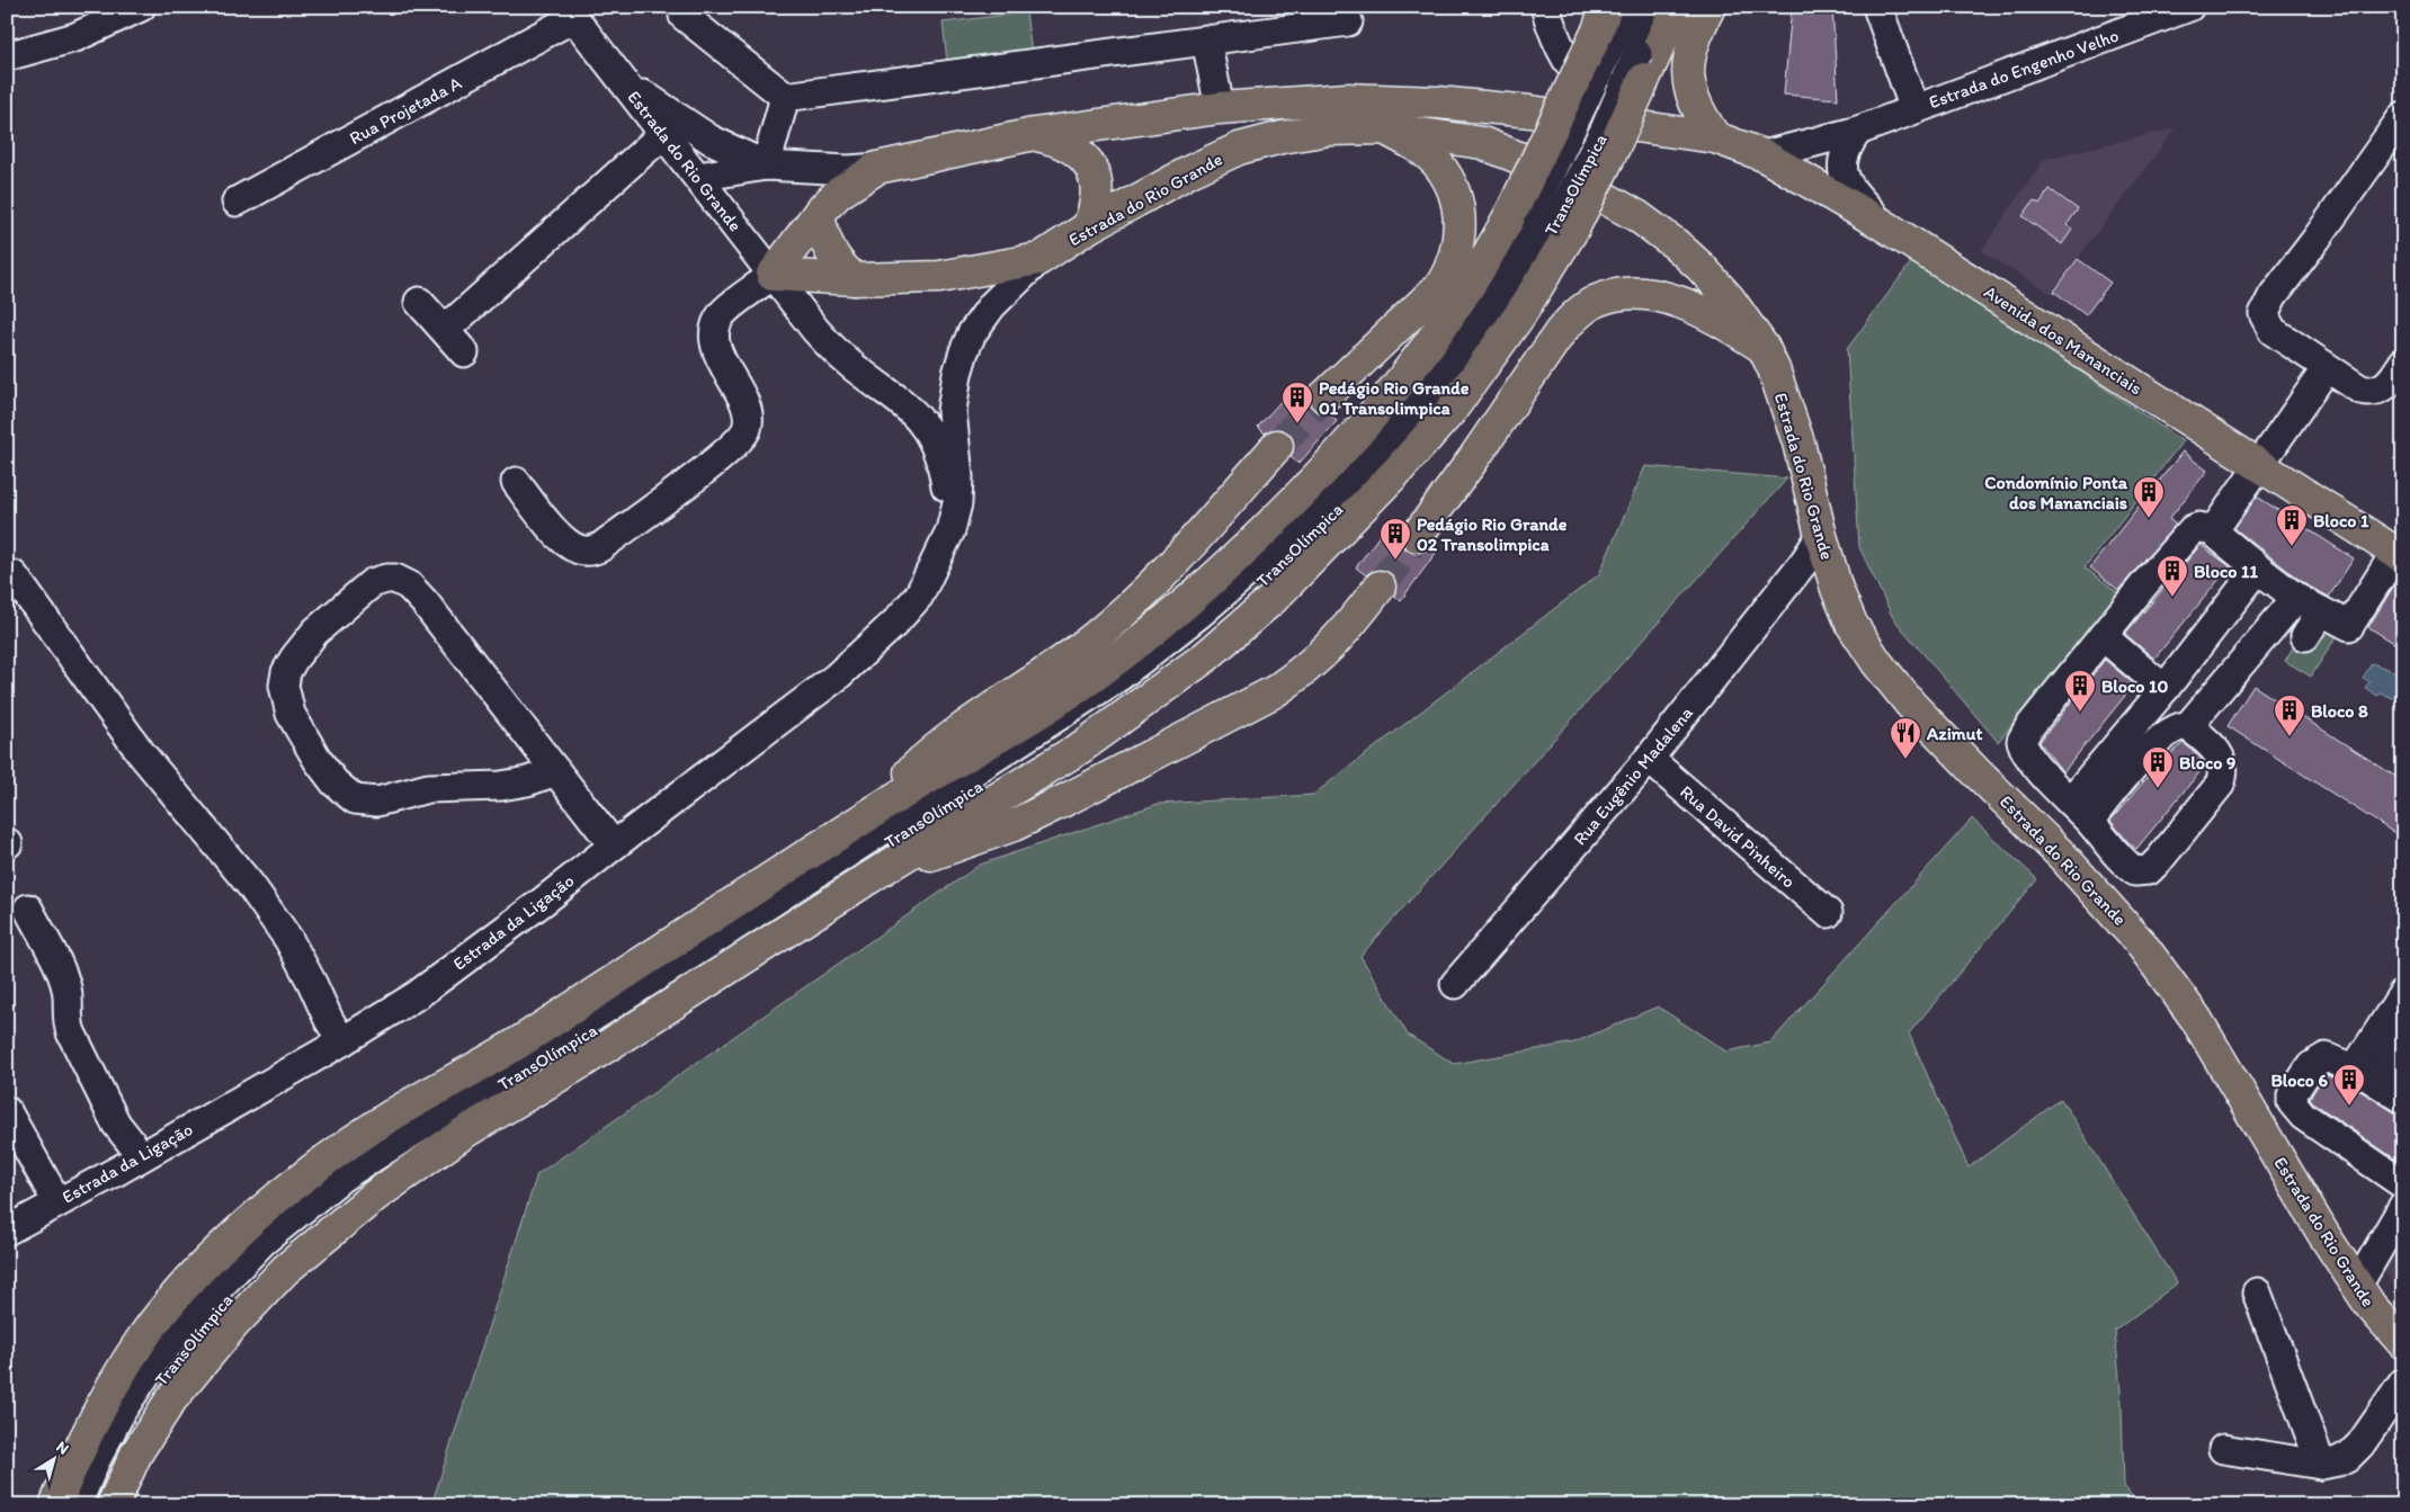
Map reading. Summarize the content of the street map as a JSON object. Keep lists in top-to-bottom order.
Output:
{
  "streets": {
    "main road": ["Estrada do Rio Grande", "TransOlímpica", "Avenida dos Mananciais"],
    "street": [
      "Estrada do Engenho Velho",
      "Rua Projetada A",
      "Rua Eugênio Madalena",
      "Rua David Pinheiro",
      "Estrada da Ligação"
    ]
  },
  "crossings": [
    ["Estrada do Engenho Velho", "Avenida dos Mananciais"],
    ["Rua Projetada A", "Estrada do Rio Grande"],
    ["Estrada do Rio Grande", "Avenida dos Mananciais"],
    ["Estrada do Rio Grande", "Rua Eugênio Madalena"],
    ["Estrada do Rio Grande", "Estrada da Ligação"],
    ["Rua Eugênio Madalena", "Rua David Pinheiro"]
  ],
  "places": {
    "building": [
      "Pedágio Rio Grande 01 Transolimpica",
      "Condomínio Ponta dos Mananciais",
      "Bloco 1",
      "Pedágio Rio Grande 02 Transolimpica",
      "Bloco 11",
      "Bloco 10",
      "Bloco 8",
      "Bloco 9",
      "Bloco 6"
    ],
    "restaurant": ["Azimut"]
  },
  "north": "top right"
}
